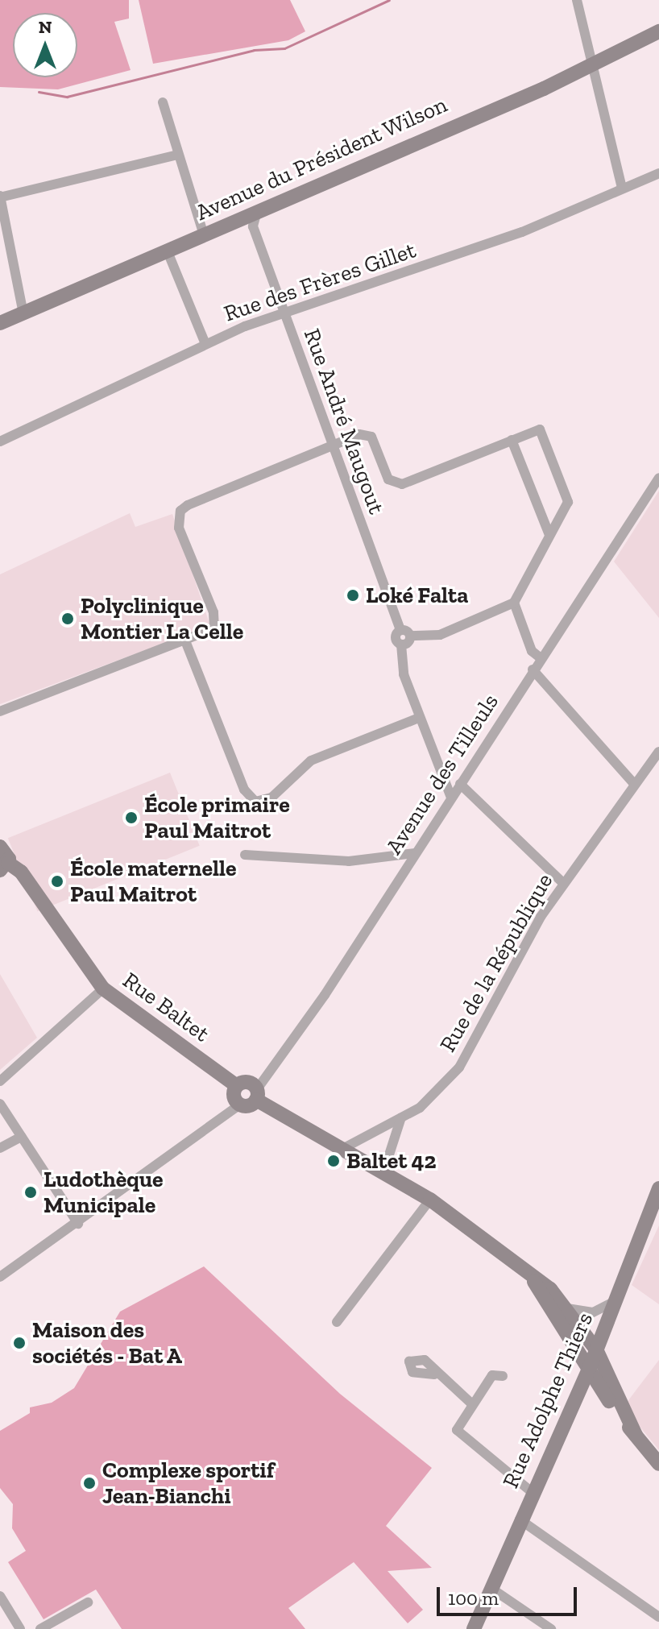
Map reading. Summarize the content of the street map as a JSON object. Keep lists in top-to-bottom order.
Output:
{
  "streets": {
    "street": [
      "Avenue du Président Wilson",
      "Rue des Frères Gillet",
      "Rue André Maugout",
      "Avenue des Tilleuls",
      "Rue de la République",
      "Rue Baltet",
      "Rue Adolphe Thiers"
    ]
  },
  "crossings": [
    ["Avenue du Président Wilson", "Rue André Maugout"],
    ["Rue des Frères Gillet", "Rue André Maugout"]
  ],
  "places": [
    "Loké Falta",
    "Polyclinique Montier La Celle",
    "École primaire Paul Maitrot",
    "École maternelle Paul Maitrot",
    "Baltet 42",
    "Ludothèque Municipale",
    "Maison des sociétés - Bat A",
    "Complexe sportif Jean-Bianchi"
  ],
  "scale_bar": "100 m",
  "north": "top"
}
